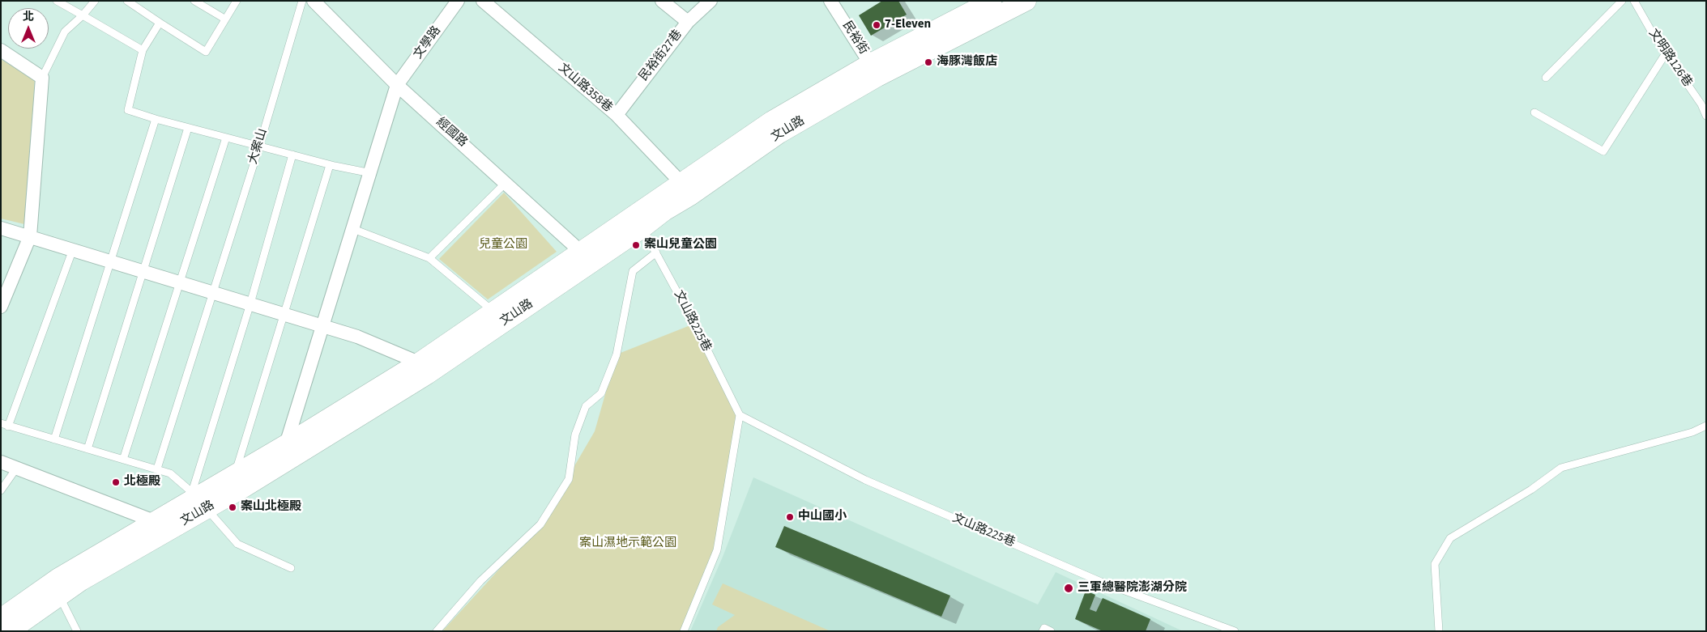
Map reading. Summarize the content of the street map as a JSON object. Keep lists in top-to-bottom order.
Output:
{
  "streets": {
    "main road": ["文山路"],
    "street": [
      "民裕街",
      "文學路",
      "民裕街27巷",
      "文山路358巷",
      "經國路"
    ],
    "lane": ["文明路126巷", "大案山", "文山路225巷"]
  },
  "crossings": [
    ["民裕街", "文山路"],
    ["文學路", "經國路"],
    ["民裕街27巷", "文山路358巷"],
    ["文山路358巷", "文山路"],
    ["文山路", "經國路"],
    ["文山路", "文山路225巷"]
  ],
  "parks": ["兒童公園", "案山濕地示範公園"],
  "places": [
    "7-Eleven",
    "海豚灣飯店",
    "案山兒童公園",
    "北極殿",
    "案山北極殿",
    "中山國小",
    "三軍總醫院澎湖分院"
  ],
  "north": "top"
}
